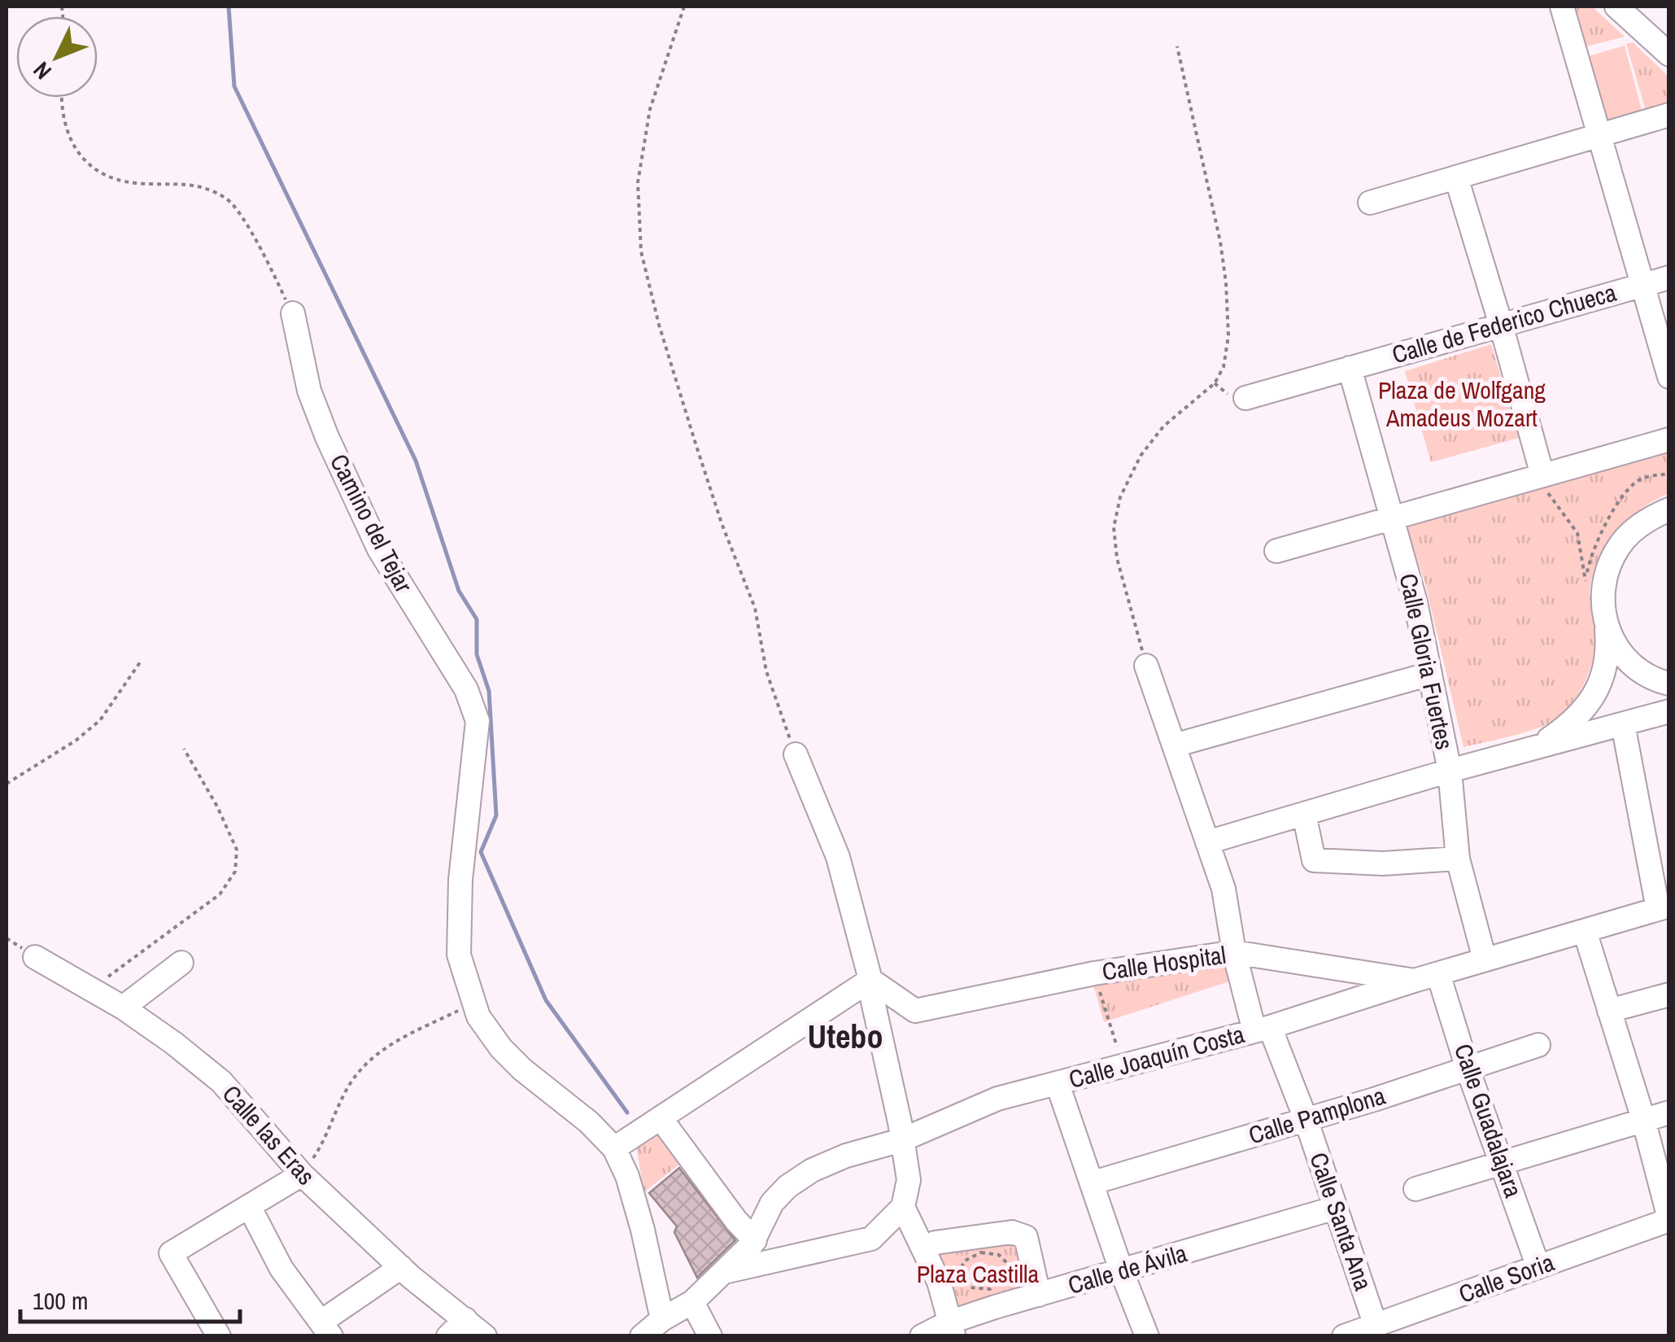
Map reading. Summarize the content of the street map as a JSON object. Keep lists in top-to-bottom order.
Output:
{
  "streets": {
    "street": [
      "Calle de Federico Chueca",
      "Camino del Tejar",
      "Calle Gloria Fuertes",
      "Calle Hospital",
      "Calle Joaquín Costa",
      "Calle Pamplona",
      "Calle Guadalajara",
      "Calle las Eras",
      "Calle Santa Ana",
      "Calle de Ávila",
      "Calle Soria"
    ]
  },
  "crossings": [
    ["Calle de Federico Chueca", "Calle Gloria Fuertes"],
    ["Calle Gloria Fuertes", "Calle Joaquín Costa"],
    ["Calle Hospital", "Calle Joaquín Costa"],
    ["Calle Hospital", "Calle Santa Ana"],
    ["Calle Joaquín Costa", "Calle Guadalajara"],
    ["Calle Joaquín Costa", "Calle Santa Ana"],
    ["Calle Pamplona", "Calle Guadalajara"],
    ["Calle Pamplona", "Calle Santa Ana"],
    ["Calle Guadalajara", "Calle Soria"],
    ["Calle Santa Ana", "Calle de Ávila"],
    ["Calle Santa Ana", "Calle Soria"]
  ],
  "districts": ["Utebo"],
  "parks": ["Plaza de Wolfgang Amadeus Mozart", "Plaza Castilla"],
  "scale_bar": "100 m",
  "north": "bottom left"
}
